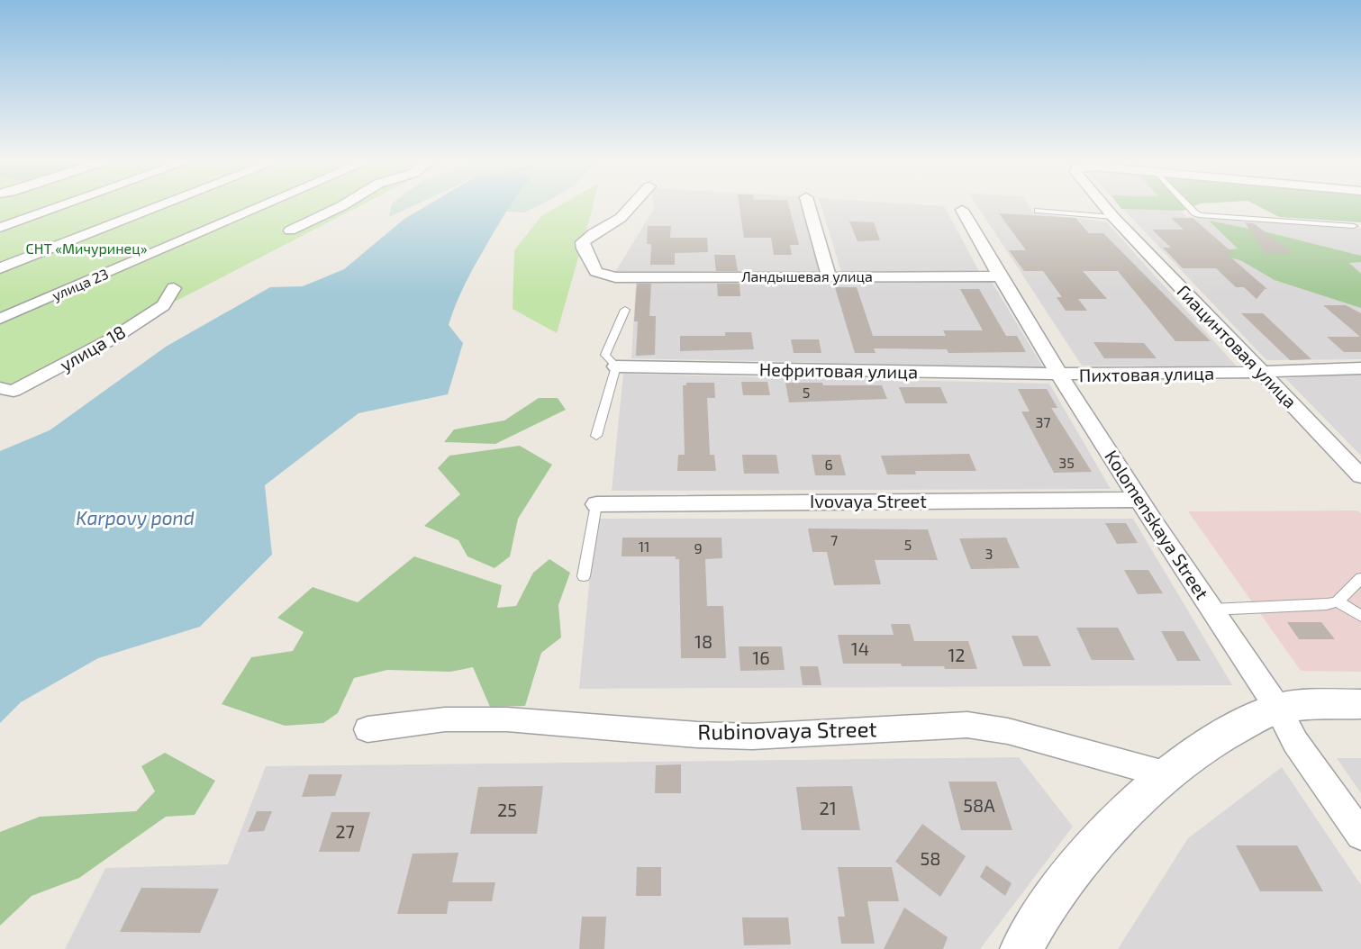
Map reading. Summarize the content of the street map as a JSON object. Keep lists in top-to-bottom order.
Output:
{
  "streets": {
    "street": [
      "Ландышевая улица",
      "улица 23",
      "Гиацинтовая улица",
      "улица 18",
      "Нефритовая улица",
      "Пихтовая улица",
      "Ivovaya Street",
      "Kolomenskaya Street",
      "Rubinovaya Street"
    ]
  },
  "crossings": [
    ["Ландышевая улица", "Kolomenskaya Street"],
    ["Гиацинтовая улица", "Пихтовая улица"],
    ["Нефритовая улица", "Пихтовая улица"],
    ["Нефритовая улица", "Kolomenskaya Street"],
    ["Пихтовая улица", "Kolomenskaya Street"],
    ["Ivovaya Street", "Kolomenskaya Street"]
  ],
  "water": ["Karpovy pond"],
  "parks": ["СНТ «Мичуринец»"],
  "house_numbers": [
    "5",
    "37",
    "35",
    "6",
    "7",
    "5",
    "11",
    "9",
    "3",
    "18",
    "14",
    "12",
    "16",
    "58А",
    "21",
    "25",
    "27",
    "58"
  ]
}
